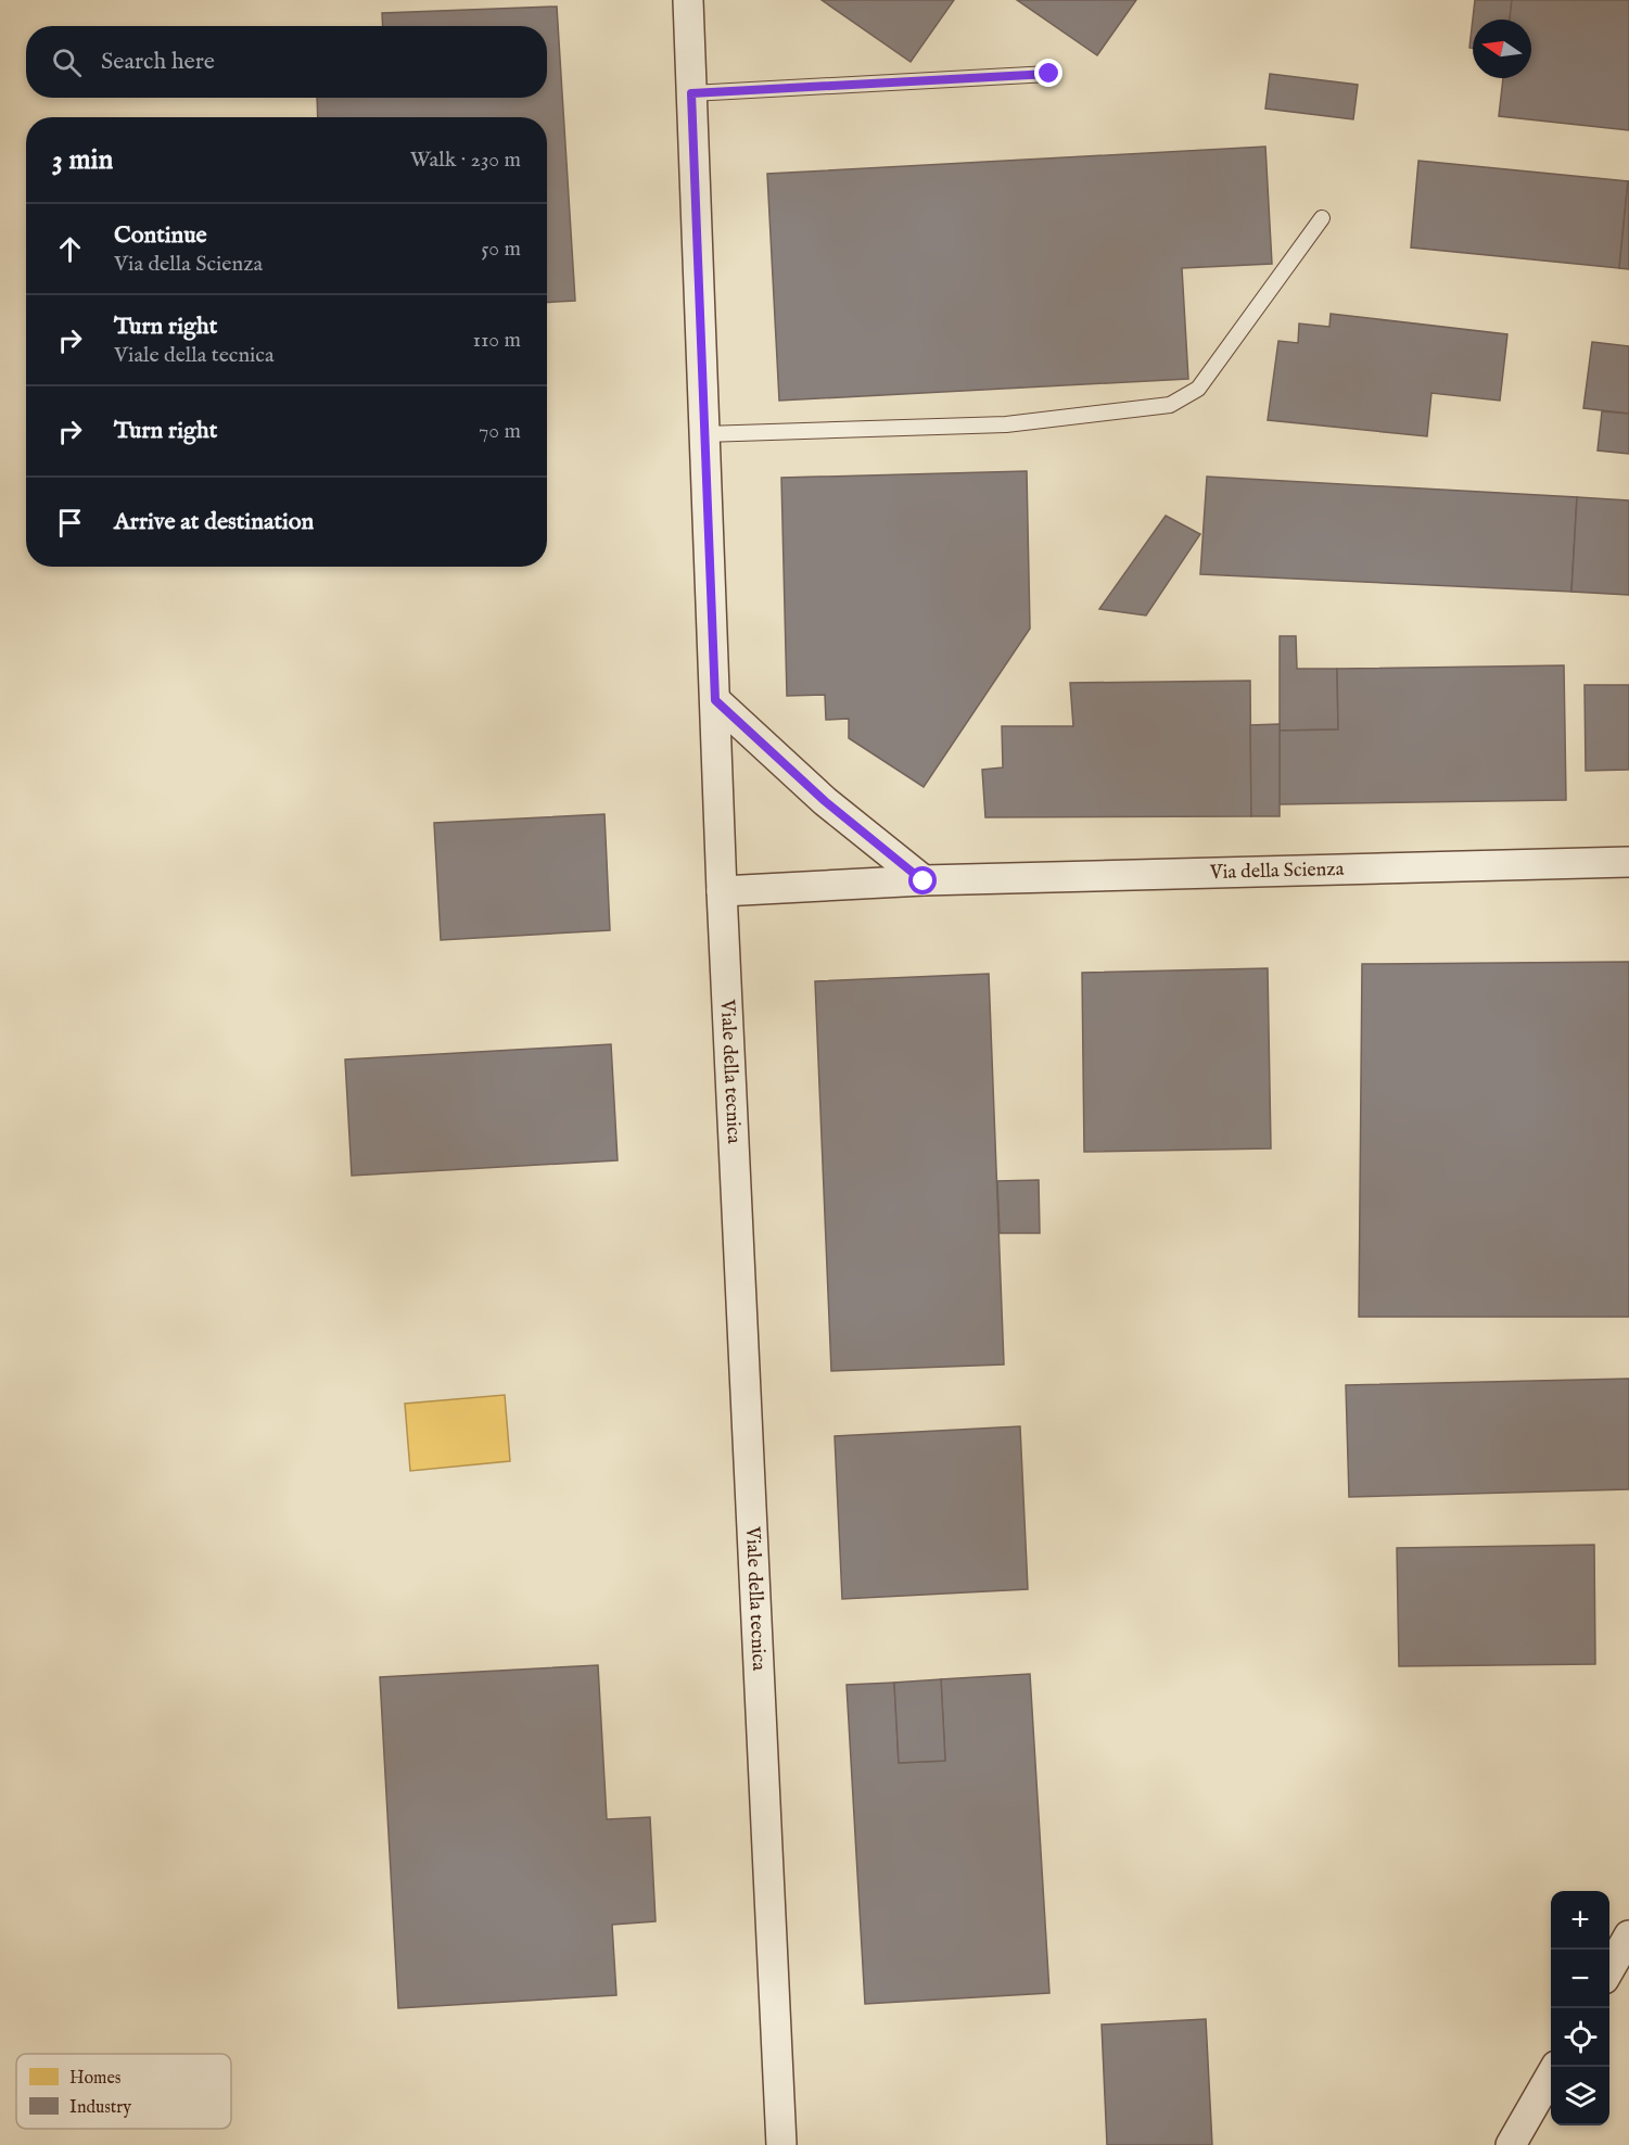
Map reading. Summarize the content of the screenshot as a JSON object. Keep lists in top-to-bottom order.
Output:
{
  "streets": {
    "street": ["Via della Scienza", "Viale della tecnica"]
  },
  "crossings": [
    ["Via della Scienza", "Viale della tecnica"]
  ],
  "legend": ["Homes", "Industry"],
  "north": "left",
  "page": {
    "search": "Search here",
    "heading": ["3 min", "Walk · 230 m"],
    "list": [
      ["Continue", "Via della Scienza", "50 m"],
      ["Turn right", "Viale della tecnica", "110 m"],
      ["Turn right", "70 m"],
      "Arrive at destination"
    ],
    "map_buttons": ["+", "−"]
  }
}
